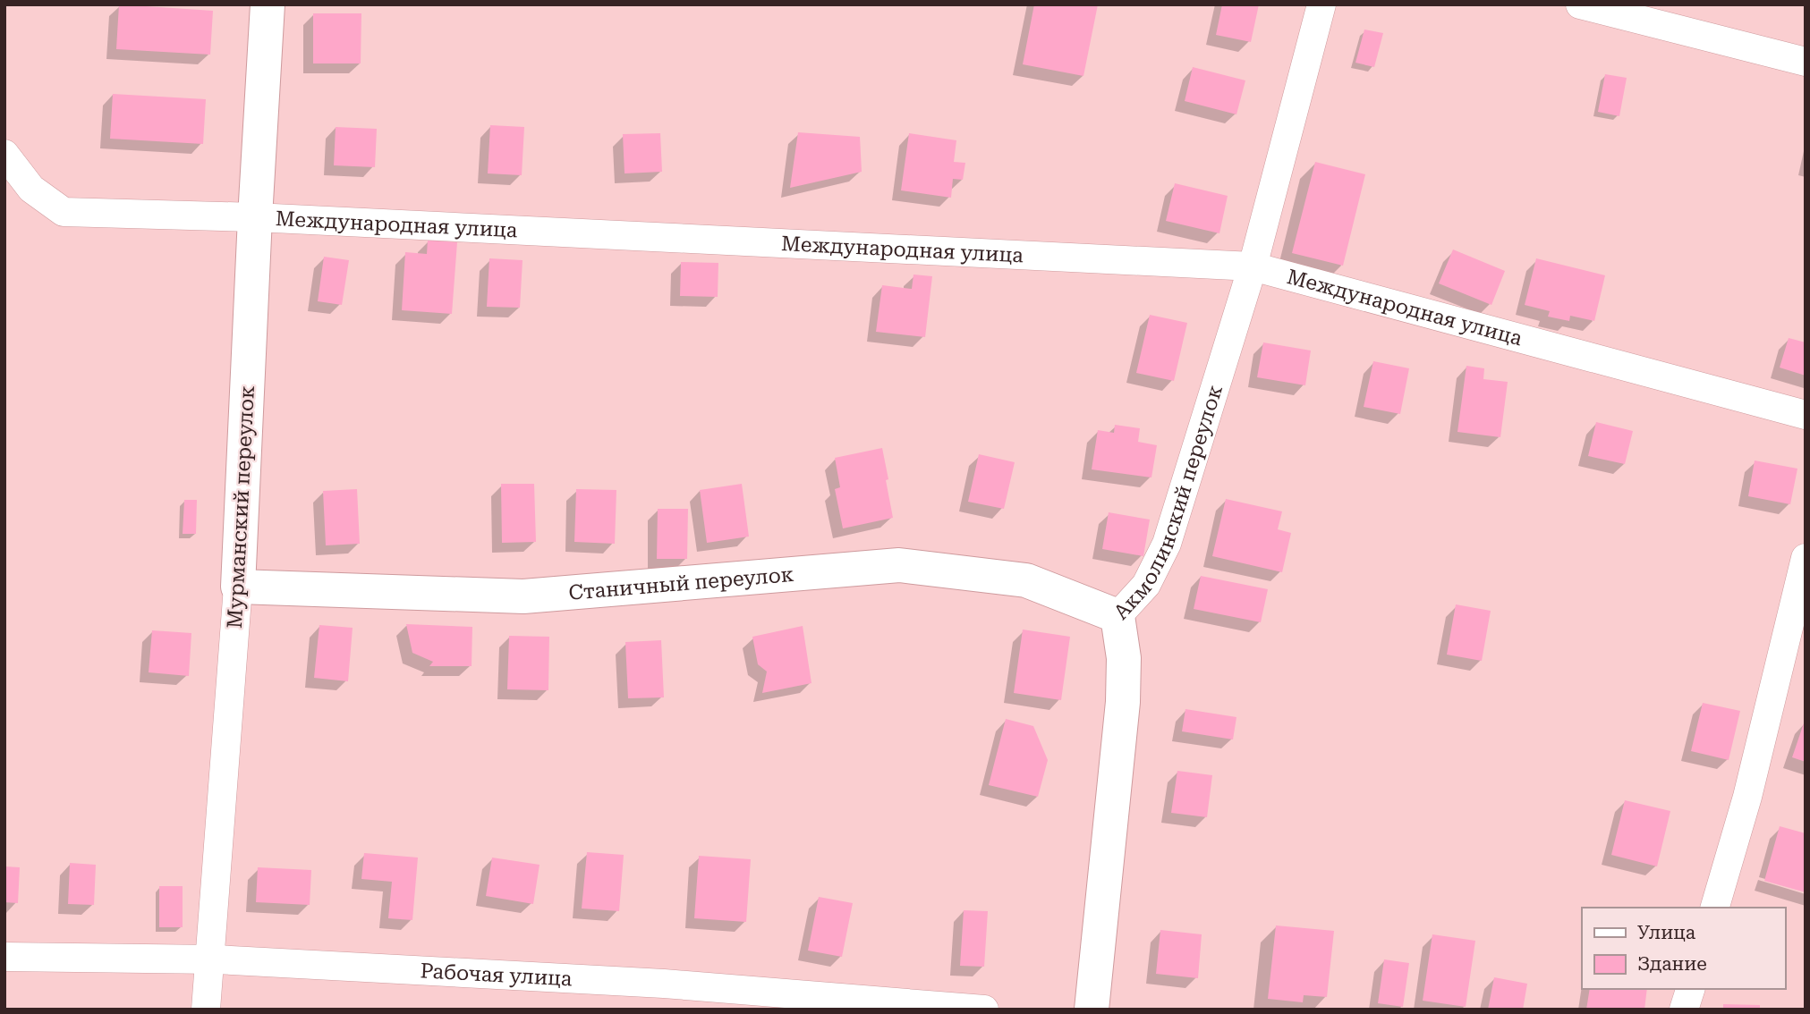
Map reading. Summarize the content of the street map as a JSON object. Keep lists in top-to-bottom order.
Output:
{
  "streets": {
    "street": [
      "Международная улица",
      "Акмолинский переулок",
      "Мурманский переулок",
      "Станичный переулок",
      "Рабочая улица"
    ]
  },
  "crossings": [
    ["Международная улица", "Акмолинский переулок"],
    ["Международная улица", "Мурманский переулок"],
    ["Акмолинский переулок", "Станичный переулок"],
    ["Мурманский переулок", "Станичный переулок"],
    ["Мурманский переулок", "Рабочая улица"]
  ],
  "legend": ["Улица", "Здание"]
}
